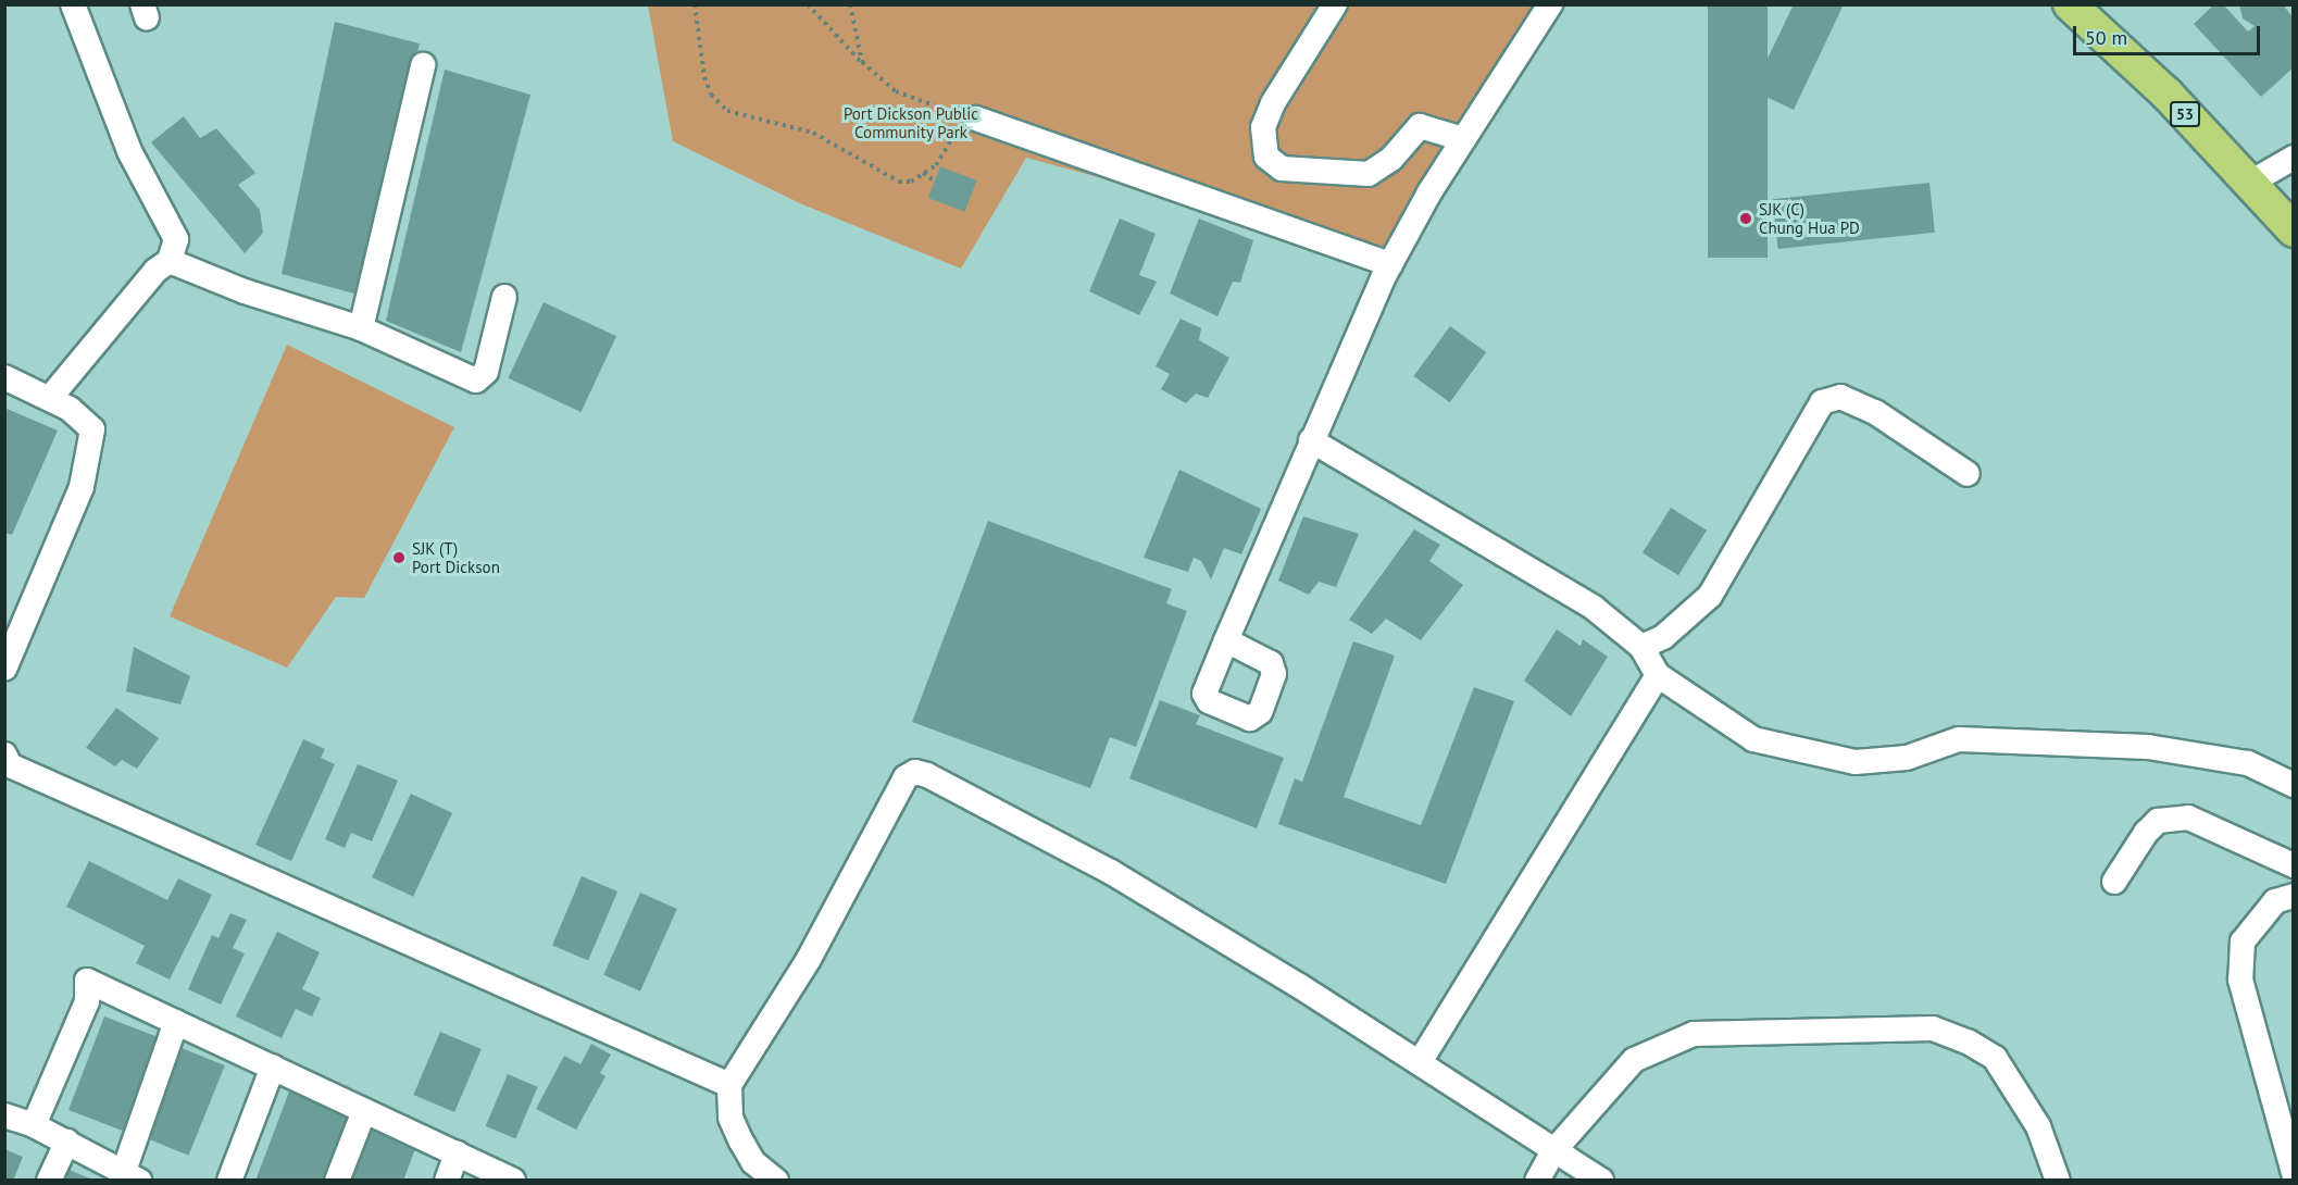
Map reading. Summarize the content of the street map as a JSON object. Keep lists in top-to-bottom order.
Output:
{
  "streets": {
    "main road": ["53"]
  },
  "parks": ["Port Dickson Public Community Park"],
  "places": ["SJK (C) Chung Hua PD", "SJK (T) Port Dickson"],
  "scale_bar": "50 m"
}
